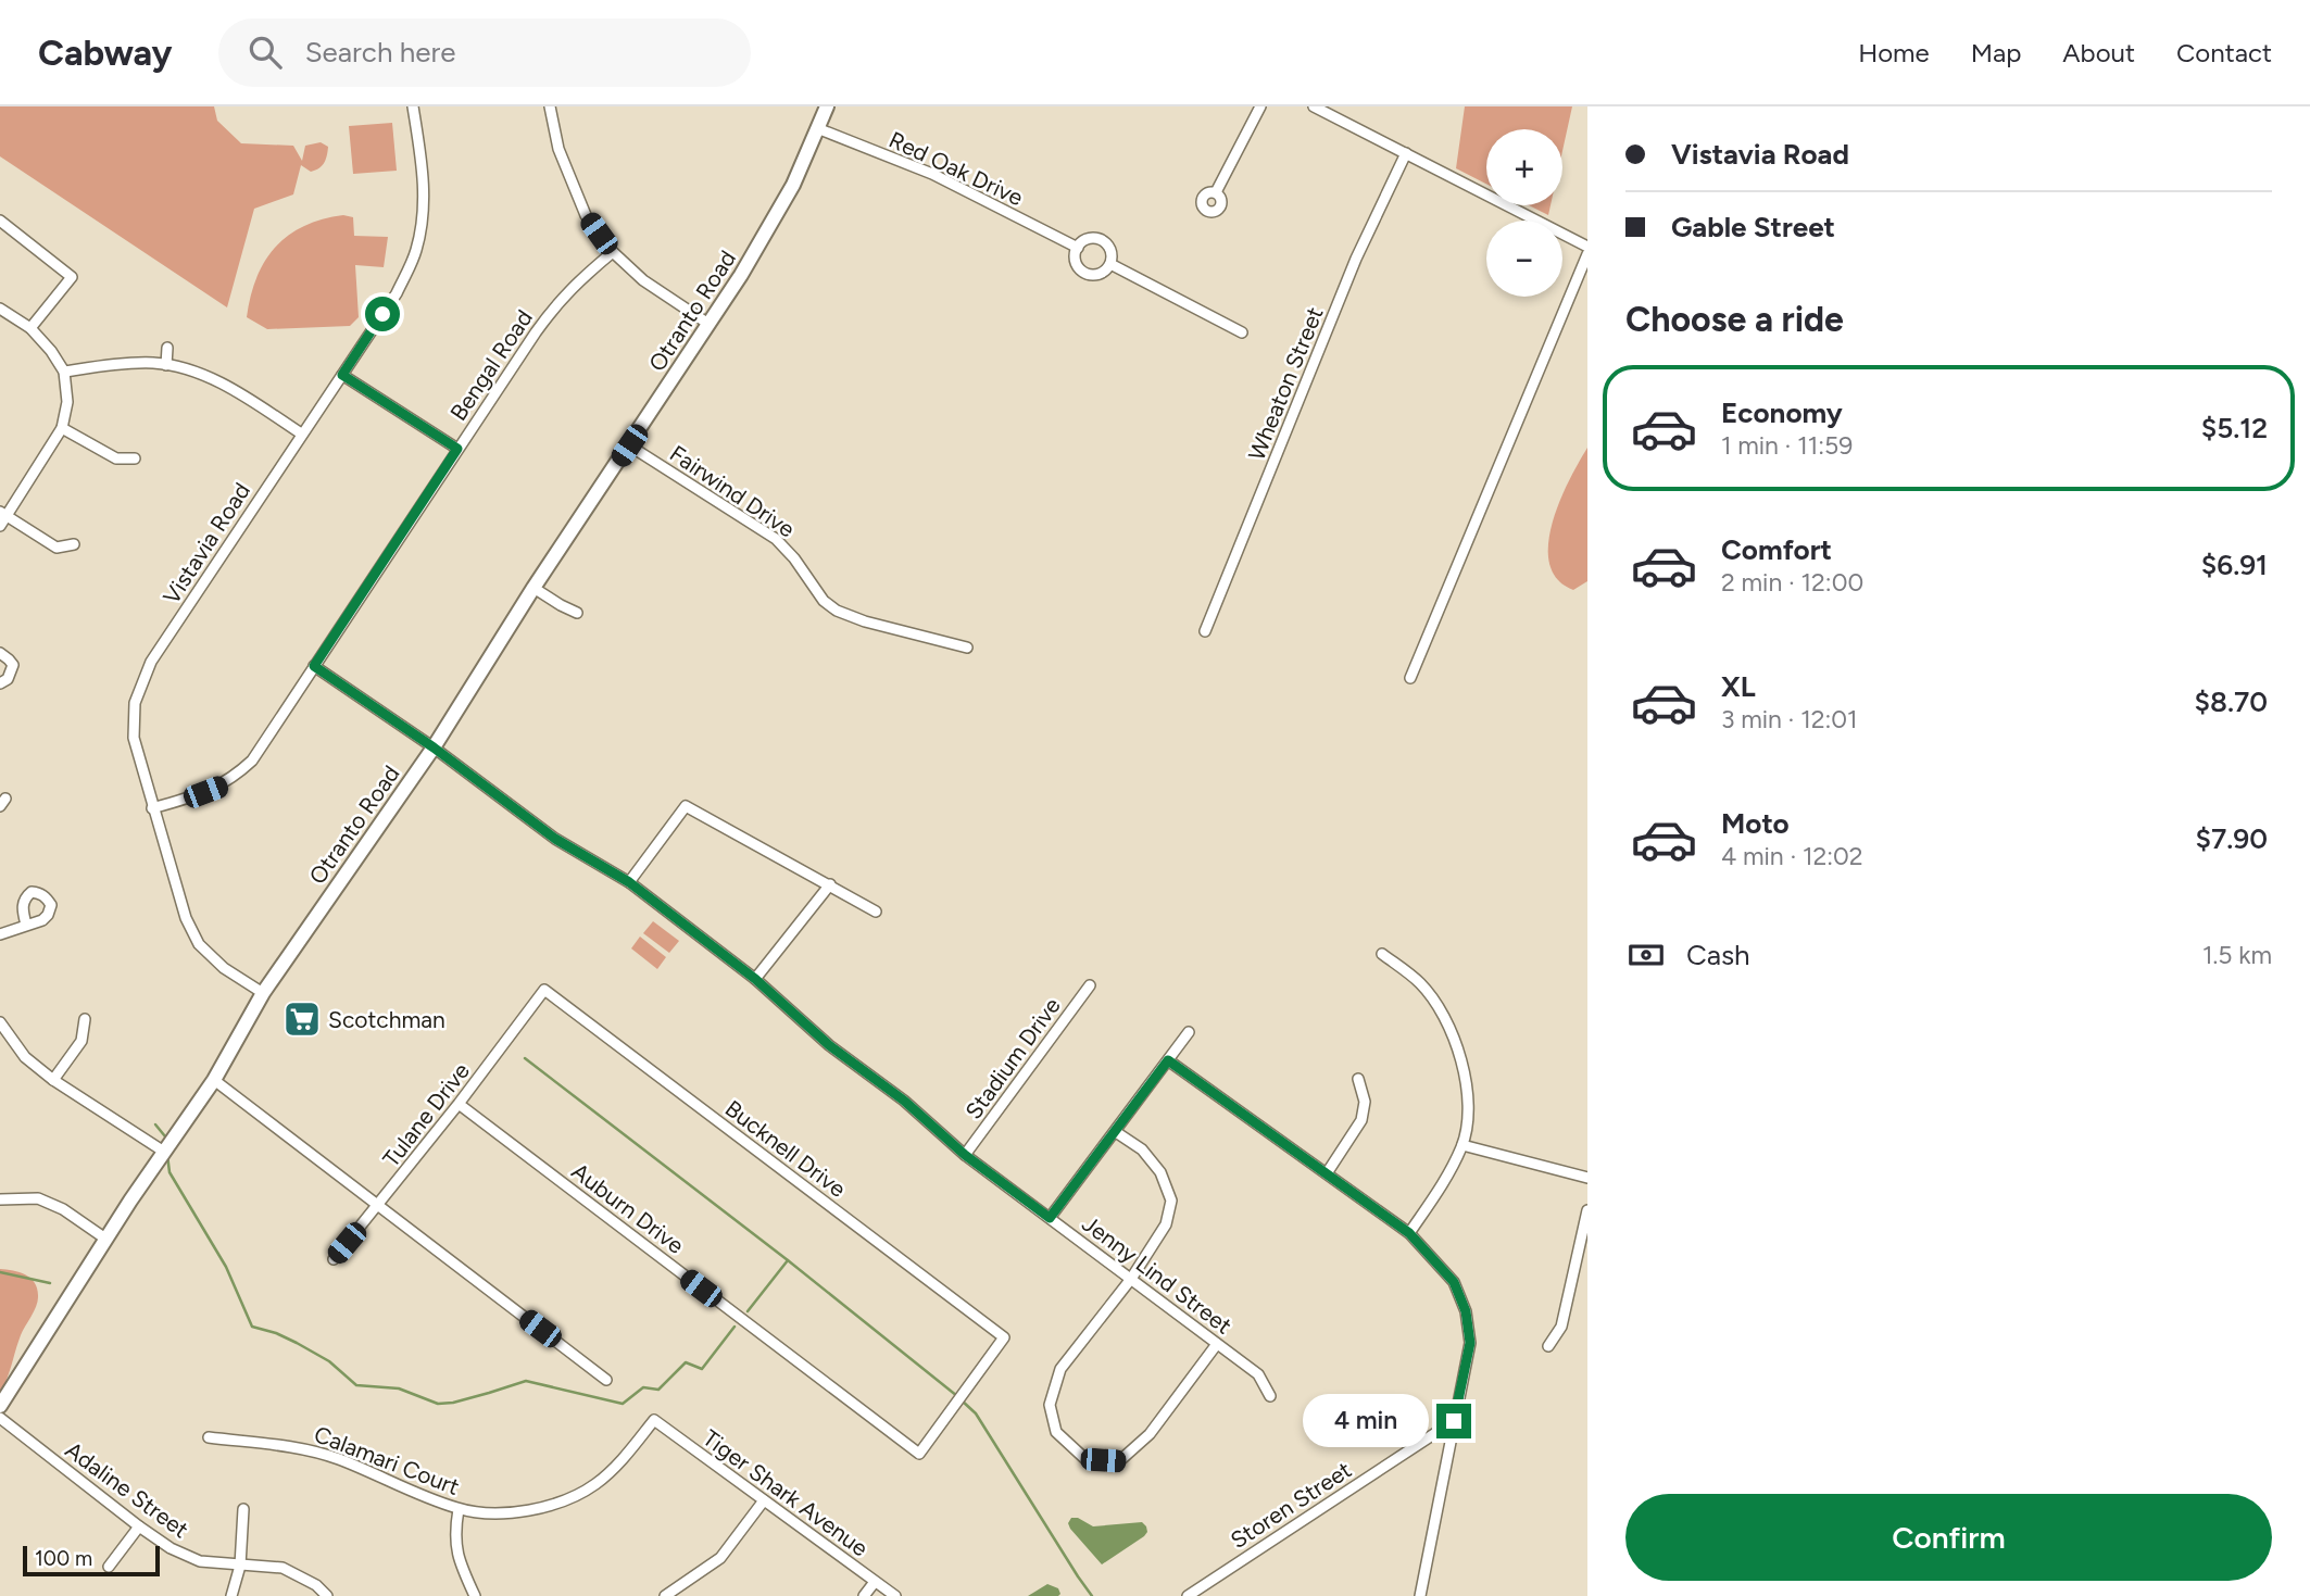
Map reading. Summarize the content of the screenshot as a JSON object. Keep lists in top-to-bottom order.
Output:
{
  "streets": {
    "street": [
      "Red Oak Drive",
      "Otranto Road",
      "Bengal Road",
      "Wheaton Street",
      "Fairwind Drive",
      "Vistavia Road",
      "Stadium Drive",
      "Tulane Drive",
      "Bucknell Drive",
      "Auburn Drive",
      "Jenny Lind Street",
      "Calamari Court",
      "Adaline Street",
      "Tiger Shark Avenue",
      "Storen Street"
    ]
  },
  "crossings": [
    ["Red Oak Drive", "Otranto Road"],
    ["Otranto Road", "Fairwind Drive"],
    ["Otranto Road", "Vistavia Road"],
    ["Otranto Road", "Jenny Lind Street"],
    ["Bengal Road", "Vistavia Road"],
    ["Bengal Road", "Jenny Lind Street"],
    ["Stadium Drive", "Jenny Lind Street"],
    ["Tulane Drive", "Bucknell Drive"],
    ["Tulane Drive", "Auburn Drive"],
    ["Bucknell Drive", "Auburn Drive"],
    ["Calamari Court", "Tiger Shark Avenue"]
  ],
  "places": {
    "supermarket": ["Scotchman"]
  },
  "scale_bar": "100 m",
  "page": {
    "header": "Cabway",
    "search": "Search here",
    "nav": [
      "Home",
      "Map",
      "About",
      "Contact"
    ],
    "banner": ["Vistavia Road", "Gable Street"],
    "map_buttons": ["+", "−"],
    "heading": "Choose a ride",
    "list": [
      {
        "name": "Economy",
        "note": "1 min · 11:59",
        "value": "$5.12"
      },
      {
        "name": "Comfort",
        "note": "2 min · 12:00",
        "value": "$6.91"
      },
      {
        "name": "XL",
        "note": "3 min · 12:01",
        "value": "$8.70"
      },
      {
        "name": "Moto",
        "note": "4 min · 12:02",
        "value": "$7.90"
      }
    ],
    "pay": ["Cash", "1.5 km"],
    "bubble": "4 min",
    "buttons": "Confirm",
    "scale": "100 m"
  }
}
